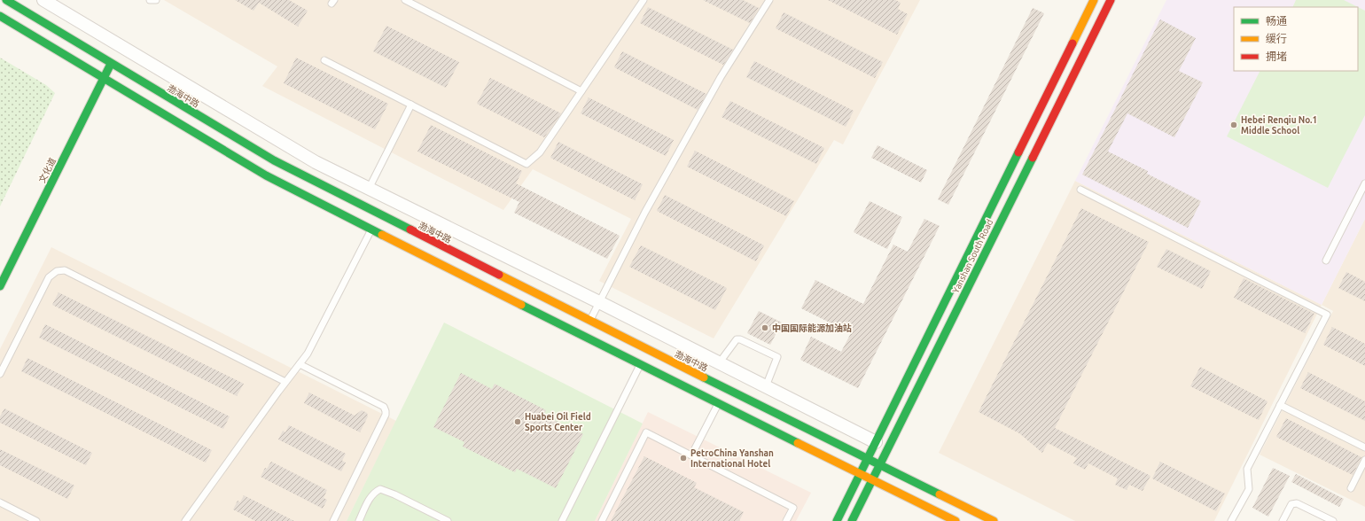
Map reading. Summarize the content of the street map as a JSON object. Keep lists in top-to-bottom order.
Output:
{
  "streets": {
    "main road": ["渤海中路", "文化道", "Yanshan South Road"]
  },
  "crossings": [
    ["渤海中路", "文化道"],
    ["渤海中路", "Yanshan South Road"]
  ],
  "places": [
    "Hebei Renqiu No.1 Middle School",
    "中国国际能源加油站",
    "Huabei Oil Field Sports Center",
    "PetroChina Yanshan International Hotel"
  ],
  "legend": ["畅通", "缓行", "拥堵"]
}
